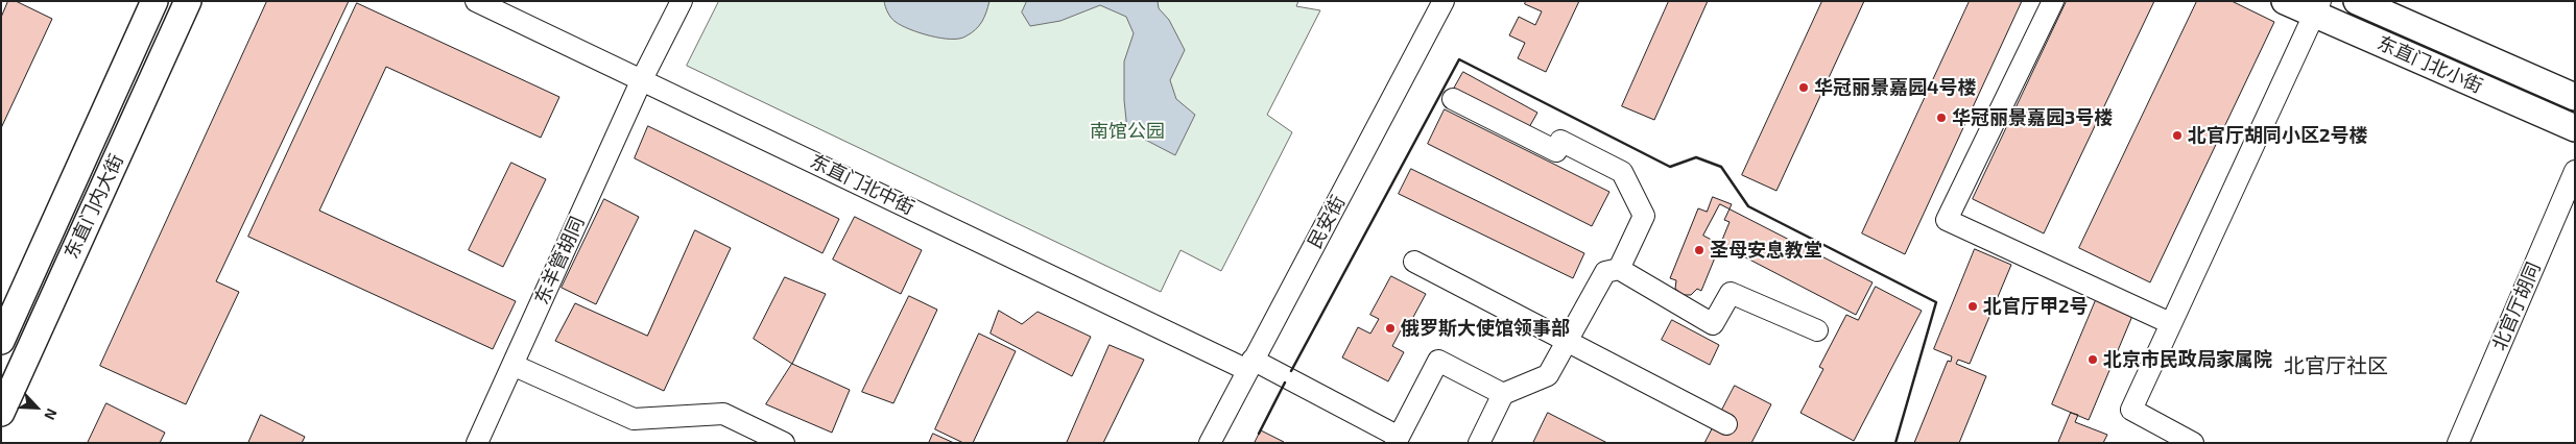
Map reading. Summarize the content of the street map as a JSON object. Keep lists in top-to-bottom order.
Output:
{
  "streets": {
    "main road": ["东直门北小街", "东直门内大街"],
    "street": [
      "东直门北中街",
      "民安街",
      "东羊管胡同",
      "北官厅胡同"
    ]
  },
  "crossings": [
    ["东直门北中街", "民安街"],
    ["东直门北中街", "东羊管胡同"]
  ],
  "districts": ["北官厅社区"],
  "parks": ["南馆公园"],
  "places": [
    "华冠丽景嘉园4号楼",
    "华冠丽景嘉园3号楼",
    "北官厅胡同小区2号楼",
    "圣母安息教堂",
    "北官厅甲2号",
    "俄罗斯大使馆领事部",
    "北京市民政局家属院"
  ],
  "north": "bottom right"
}
